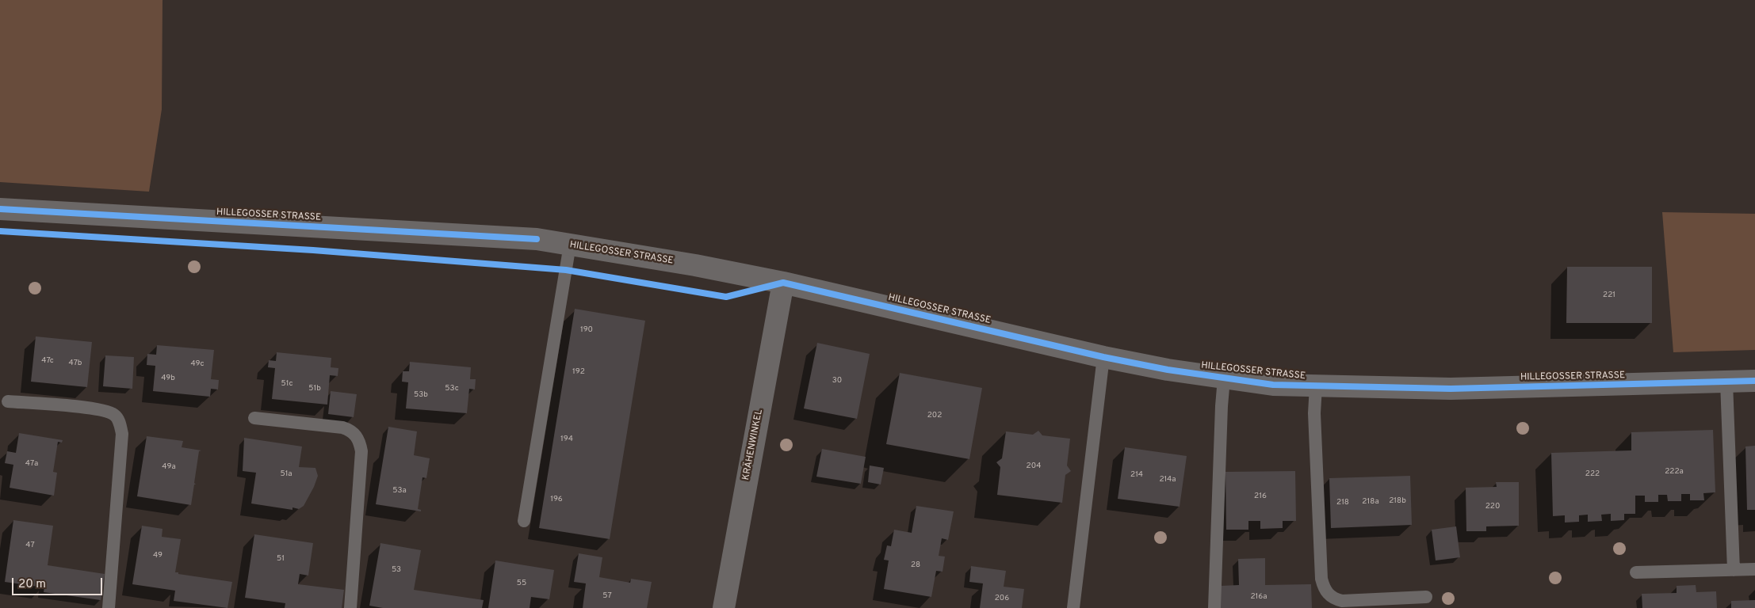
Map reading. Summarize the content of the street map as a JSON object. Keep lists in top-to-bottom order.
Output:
{
  "streets": {
    "street": ["HILLEGOSSER STRASSE", "KRÄHENWINKEL"]
  },
  "crossings": [
    ["HILLEGOSSER STRASSE", "KRÄHENWINKEL"]
  ],
  "house_numbers": [
    "221",
    "190",
    "47c",
    "47b",
    "49c",
    "192",
    "49b",
    "30",
    "51c",
    "51b",
    "53c",
    "53b",
    "202",
    "194",
    "47a",
    "204",
    "49a",
    "222a",
    "51a",
    "222",
    "214",
    "214a",
    "53a",
    "216",
    "196",
    "218b",
    "218a",
    "218",
    "220",
    "47",
    "49",
    "51",
    "28",
    "53",
    "55",
    "57",
    "216a",
    "206"
  ],
  "scale_bar": "20 m"
}
